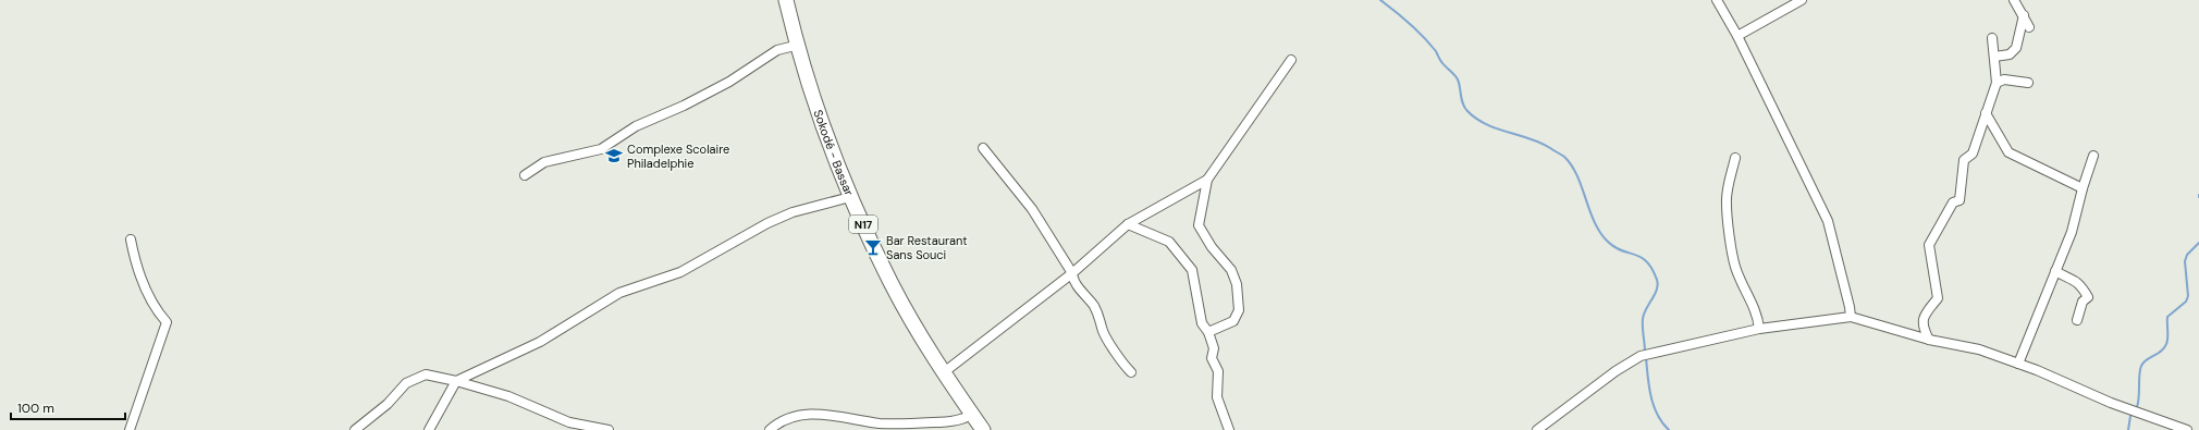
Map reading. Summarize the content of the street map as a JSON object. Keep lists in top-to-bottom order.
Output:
{
  "streets": {
    "main road": ["Sokodé - Bassar", "N17"]
  },
  "places": {
    "school or university": ["Complexe Scolaire Philadelphie"],
    "bar": ["Bar Restaurant Sans Souci"]
  },
  "scale_bar": "100 m"
}
